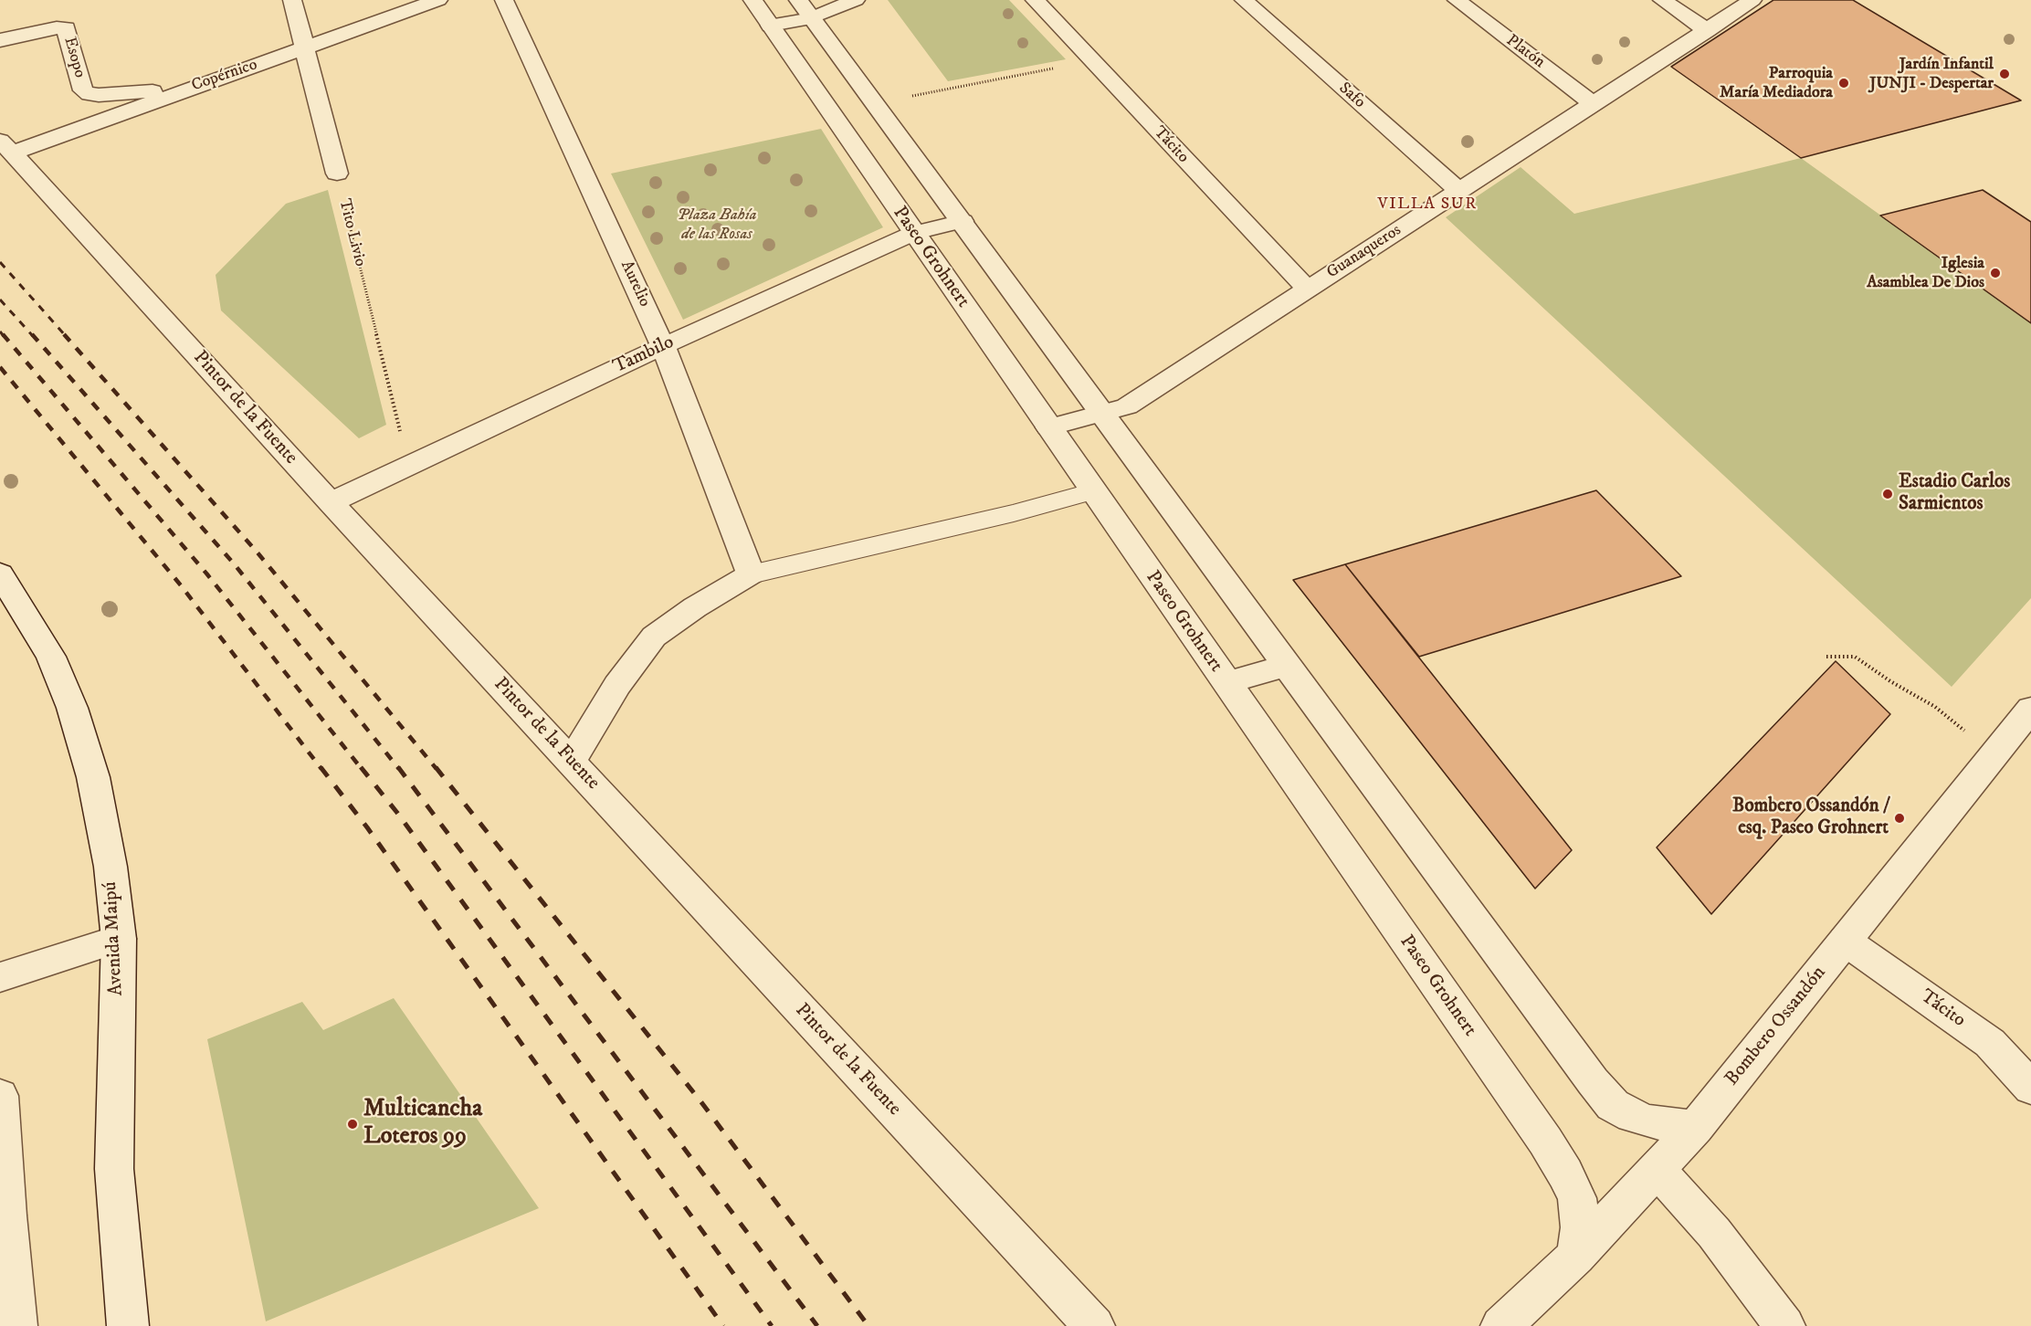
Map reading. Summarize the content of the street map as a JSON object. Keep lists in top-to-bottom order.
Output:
{
  "streets": {
    "street": [
      "Platón",
      "Esopo",
      "Copérnico",
      "Safo",
      "Tácito",
      "Tito Livio",
      "Guanaqueros",
      "Paseo Grohnert",
      "Aurelio",
      "Tambilo",
      "Pintor de la Fuente",
      "Avenida Maipú",
      "Bombero Ossandón"
    ]
  },
  "crossings": [
    ["Platón", "Guanaqueros"],
    ["Esopo", "Copérnico"],
    ["Copérnico", "Tito Livio"],
    ["Copérnico", "Pintor de la Fuente"],
    ["Safo", "Guanaqueros"],
    ["Tácito", "Guanaqueros"],
    ["Tácito", "Bombero Ossandón"],
    ["Tito Livio", "Tambilo"],
    ["Guanaqueros", "Paseo Grohnert"],
    ["Paseo Grohnert", "Tambilo"],
    ["Paseo Grohnert", "Bombero Ossandón"],
    ["Aurelio", "Tambilo"],
    ["Tambilo", "Pintor de la Fuente"]
  ],
  "districts": ["VILLA SUR"],
  "parks": ["Plaza Bahía de las Rosas"],
  "places": [
    "Jardín Infantil JUNJI - Despertar",
    "Parroquia María Mediadora",
    "Iglesia Asamblea De Dios",
    "Estadio Carlos Sarmientos",
    "Bombero Ossandón / esq. Paseo Grohnert",
    "Multicancha Loteros 99"
  ]
}
